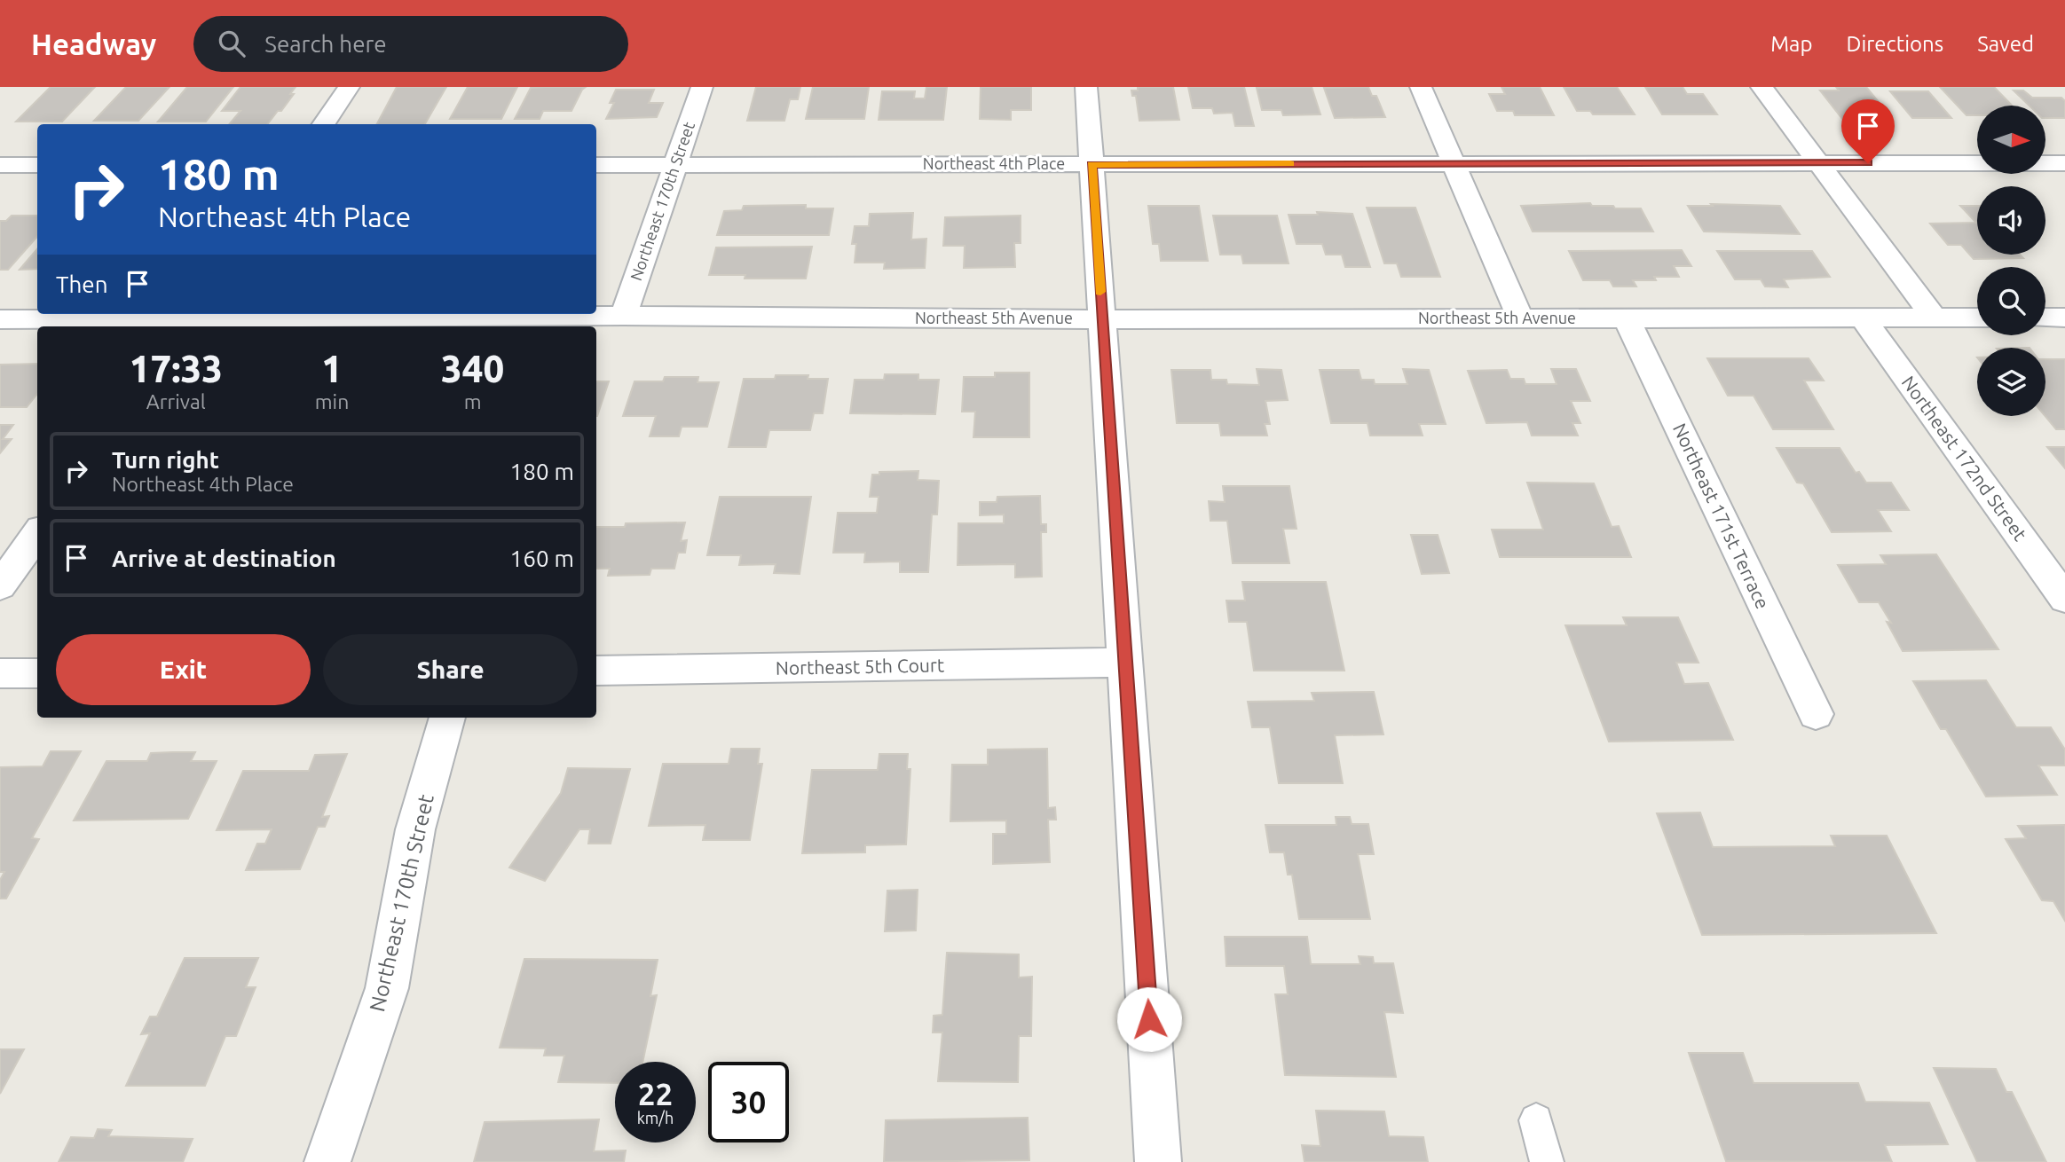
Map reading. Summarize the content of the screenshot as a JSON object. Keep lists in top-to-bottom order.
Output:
{
  "streets": {
    "street": [
      "Northeast 4th Place",
      "Northeast 170th Street",
      "Northeast 5th Avenue",
      "Northeast 172nd Street",
      "Northeast 171st Terrace",
      "Northeast 5th Court"
    ]
  },
  "crossings": [
    ["Northeast 4th Place", "Northeast 170th Street"],
    ["Northeast 170th Street", "Northeast 5th Avenue"],
    ["Northeast 5th Avenue", "Northeast 172nd Street"],
    ["Northeast 5th Avenue", "Northeast 171st Terrace"]
  ],
  "north": "right",
  "page": {
    "header": "Headway",
    "search": "Search here",
    "nav": ["Map", "Directions", "Saved"],
    "turn": ["180 m", "Northeast 4th Place"],
    "then": "Then",
    "eta": [
      "17:33",
      "Arrival",
      "1",
      "min",
      "340",
      "m"
    ],
    "list": [
      {
        "name": "Turn right",
        "note": "Northeast 4th Place",
        "value": "180 m"
      },
      {
        "name": "Arrive at destination",
        "value": "160 m"
      }
    ],
    "buttons": ["Exit", "Share"],
    "speed": "22 km/h",
    "limit": "30"
  }
}
